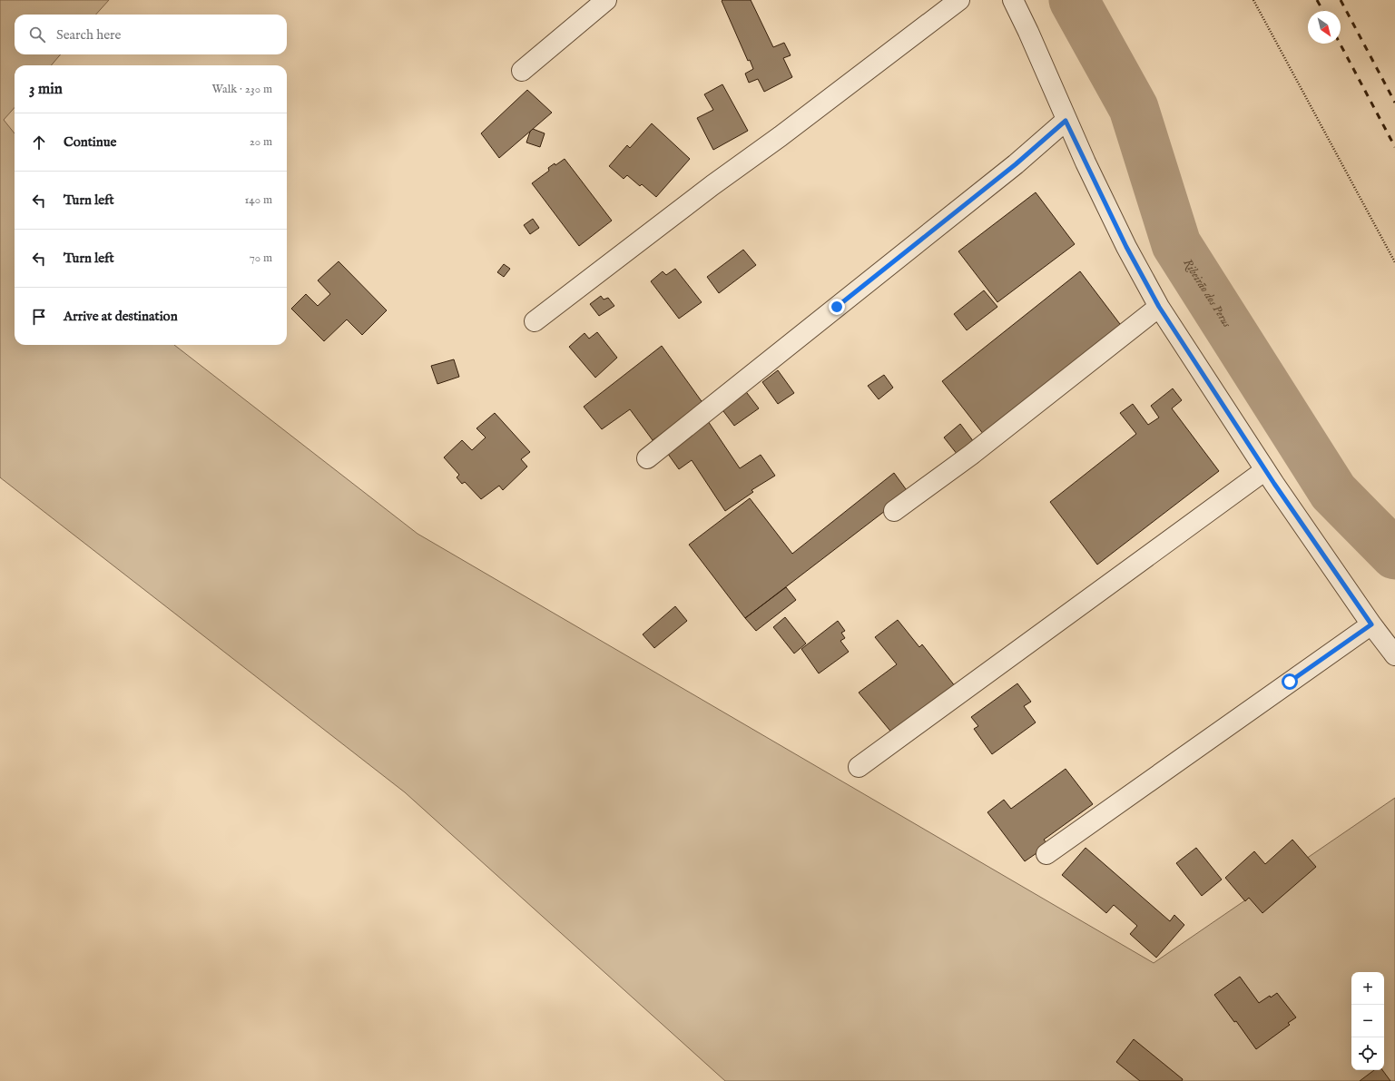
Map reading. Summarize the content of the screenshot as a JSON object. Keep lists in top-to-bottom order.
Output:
{
  "water": ["Ribeirão dos Perus"],
  "north": "bottom right",
  "page": {
    "search": "Search here",
    "heading": ["3 min", "Walk · 230 m"],
    "list": [
      ["Continue", "20 m"],
      ["Turn left", "140 m"],
      ["Turn left", "70 m"],
      "Arrive at destination"
    ],
    "map_buttons": ["+", "−"]
  }
}
